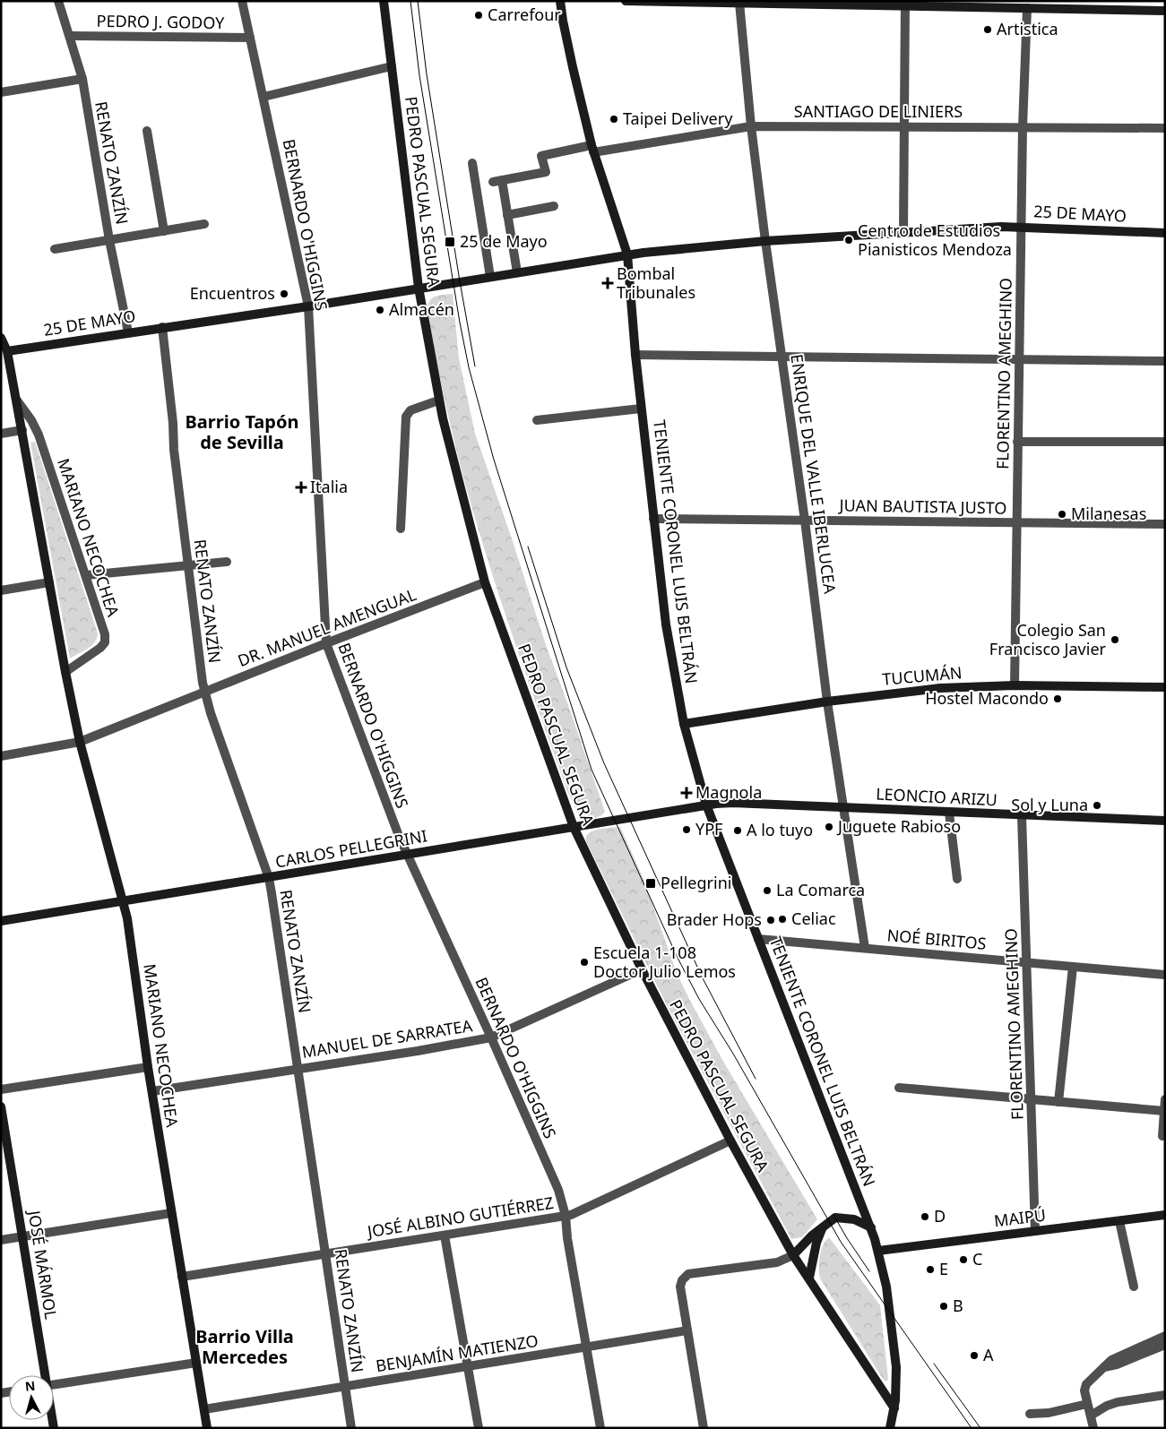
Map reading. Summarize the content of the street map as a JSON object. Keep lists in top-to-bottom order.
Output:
{
  "streets": {
    "street": [
      "PEDRO J. GODOY",
      "SANTIAGO DE LINIERS",
      "RENATO ZANZÍN",
      "PEDRO PASCUAL SEGURA",
      "25 DE MAYO",
      "BERNARDO O'HIGGINS",
      "FLORENTINO AMEGHINO",
      "ENRIQUE DEL VALLE IBERLUCEA",
      "JUAN BAUTISTA JUSTO",
      "MARIANO NECOCHEA",
      "TENIENTE CORONEL LUIS BELTRÁN",
      "DR. MANUEL AMENGUAL",
      "TUCUMÁN",
      "LEONCIO ARIZU",
      "CARLOS PELLEGRINI",
      "NOÉ BIRITOS",
      "MANUEL DE SARRATEA",
      "JOSÉ ALBINO GUTIÉRREZ",
      "MAIPÚ",
      "JOSÉ MÁRMOL",
      "BENJAMÍN MATIENZO"
    ]
  },
  "crossings": [
    ["PEDRO J. GODOY", "RENATO ZANZÍN"],
    ["PEDRO J. GODOY", "BERNARDO O'HIGGINS"],
    ["SANTIAGO DE LINIERS", "FLORENTINO AMEGHINO"],
    ["SANTIAGO DE LINIERS", "ENRIQUE DEL VALLE IBERLUCEA"],
    ["SANTIAGO DE LINIERS", "TENIENTE CORONEL LUIS BELTRÁN"],
    ["RENATO ZANZÍN", "25 DE MAYO"],
    ["RENATO ZANZÍN", "DR. MANUEL AMENGUAL"],
    ["RENATO ZANZÍN", "CARLOS PELLEGRINI"],
    ["RENATO ZANZÍN", "MANUEL DE SARRATEA"],
    ["RENATO ZANZÍN", "JOSÉ ALBINO GUTIÉRREZ"],
    ["RENATO ZANZÍN", "BENJAMÍN MATIENZO"],
    ["PEDRO PASCUAL SEGURA", "25 DE MAYO"],
    ["PEDRO PASCUAL SEGURA", "TENIENTE CORONEL LUIS BELTRÁN"],
    ["PEDRO PASCUAL SEGURA", "DR. MANUEL AMENGUAL"],
    ["PEDRO PASCUAL SEGURA", "CARLOS PELLEGRINI"],
    ["PEDRO PASCUAL SEGURA", "MANUEL DE SARRATEA"],
    ["PEDRO PASCUAL SEGURA", "JOSÉ ALBINO GUTIÉRREZ"],
    ["25 DE MAYO", "BERNARDO O'HIGGINS"],
    ["25 DE MAYO", "FLORENTINO AMEGHINO"],
    ["25 DE MAYO", "ENRIQUE DEL VALLE IBERLUCEA"],
    ["25 DE MAYO", "MARIANO NECOCHEA"],
    ["25 DE MAYO", "TENIENTE CORONEL LUIS BELTRÁN"],
    ["BERNARDO O'HIGGINS", "DR. MANUEL AMENGUAL"],
    ["BERNARDO O'HIGGINS", "CARLOS PELLEGRINI"],
    ["BERNARDO O'HIGGINS", "MANUEL DE SARRATEA"],
    ["BERNARDO O'HIGGINS", "JOSÉ ALBINO GUTIÉRREZ"],
    ["BERNARDO O'HIGGINS", "BENJAMÍN MATIENZO"],
    ["FLORENTINO AMEGHINO", "JUAN BAUTISTA JUSTO"],
    ["FLORENTINO AMEGHINO", "TUCUMÁN"],
    ["FLORENTINO AMEGHINO", "LEONCIO ARIZU"],
    ["FLORENTINO AMEGHINO", "NOÉ BIRITOS"],
    ["FLORENTINO AMEGHINO", "MAIPÚ"],
    ["ENRIQUE DEL VALLE IBERLUCEA", "JUAN BAUTISTA JUSTO"],
    ["ENRIQUE DEL VALLE IBERLUCEA", "TUCUMÁN"],
    ["ENRIQUE DEL VALLE IBERLUCEA", "LEONCIO ARIZU"],
    ["ENRIQUE DEL VALLE IBERLUCEA", "NOÉ BIRITOS"],
    ["JUAN BAUTISTA JUSTO", "TENIENTE CORONEL LUIS BELTRÁN"],
    ["MARIANO NECOCHEA", "DR. MANUEL AMENGUAL"],
    ["MARIANO NECOCHEA", "CARLOS PELLEGRINI"],
    ["MARIANO NECOCHEA", "MANUEL DE SARRATEA"],
    ["MARIANO NECOCHEA", "JOSÉ ALBINO GUTIÉRREZ"],
    ["MARIANO NECOCHEA", "BENJAMÍN MATIENZO"],
    ["TENIENTE CORONEL LUIS BELTRÁN", "TUCUMÁN"],
    ["TENIENTE CORONEL LUIS BELTRÁN", "LEONCIO ARIZU"],
    ["TENIENTE CORONEL LUIS BELTRÁN", "CARLOS PELLEGRINI"],
    ["TENIENTE CORONEL LUIS BELTRÁN", "NOÉ BIRITOS"],
    ["TENIENTE CORONEL LUIS BELTRÁN", "MAIPÚ"],
    ["LEONCIO ARIZU", "CARLOS PELLEGRINI"]
  ],
  "districts": ["Barrio Tapón de Sevilla", "Barrio Villa Mercedes"],
  "places": {
    "other": [
      "Carrefour",
      "Artistica",
      "Taipei Delivery",
      "Centro de Estudios Pianisticos Mendoza",
      "Encuentros",
      "Almacén",
      "Milanesas",
      "Colegio San Francisco Javier",
      "Hostel Macondo",
      "Sol y Luna",
      "Juguete Rabioso",
      "YPF",
      "A lo tuyo",
      "La Comarca",
      "Celiac",
      "Brader Hops",
      "Escuela 1-108 Doctor Julio Lemos",
      "D",
      "C",
      "E",
      "B",
      "A"
    ],
    "transit": ["25 de Mayo", "Pellegrini"],
    "health": ["Bombal Tribunales", "Italia", "Magnola"]
  },
  "north": "top"
}
